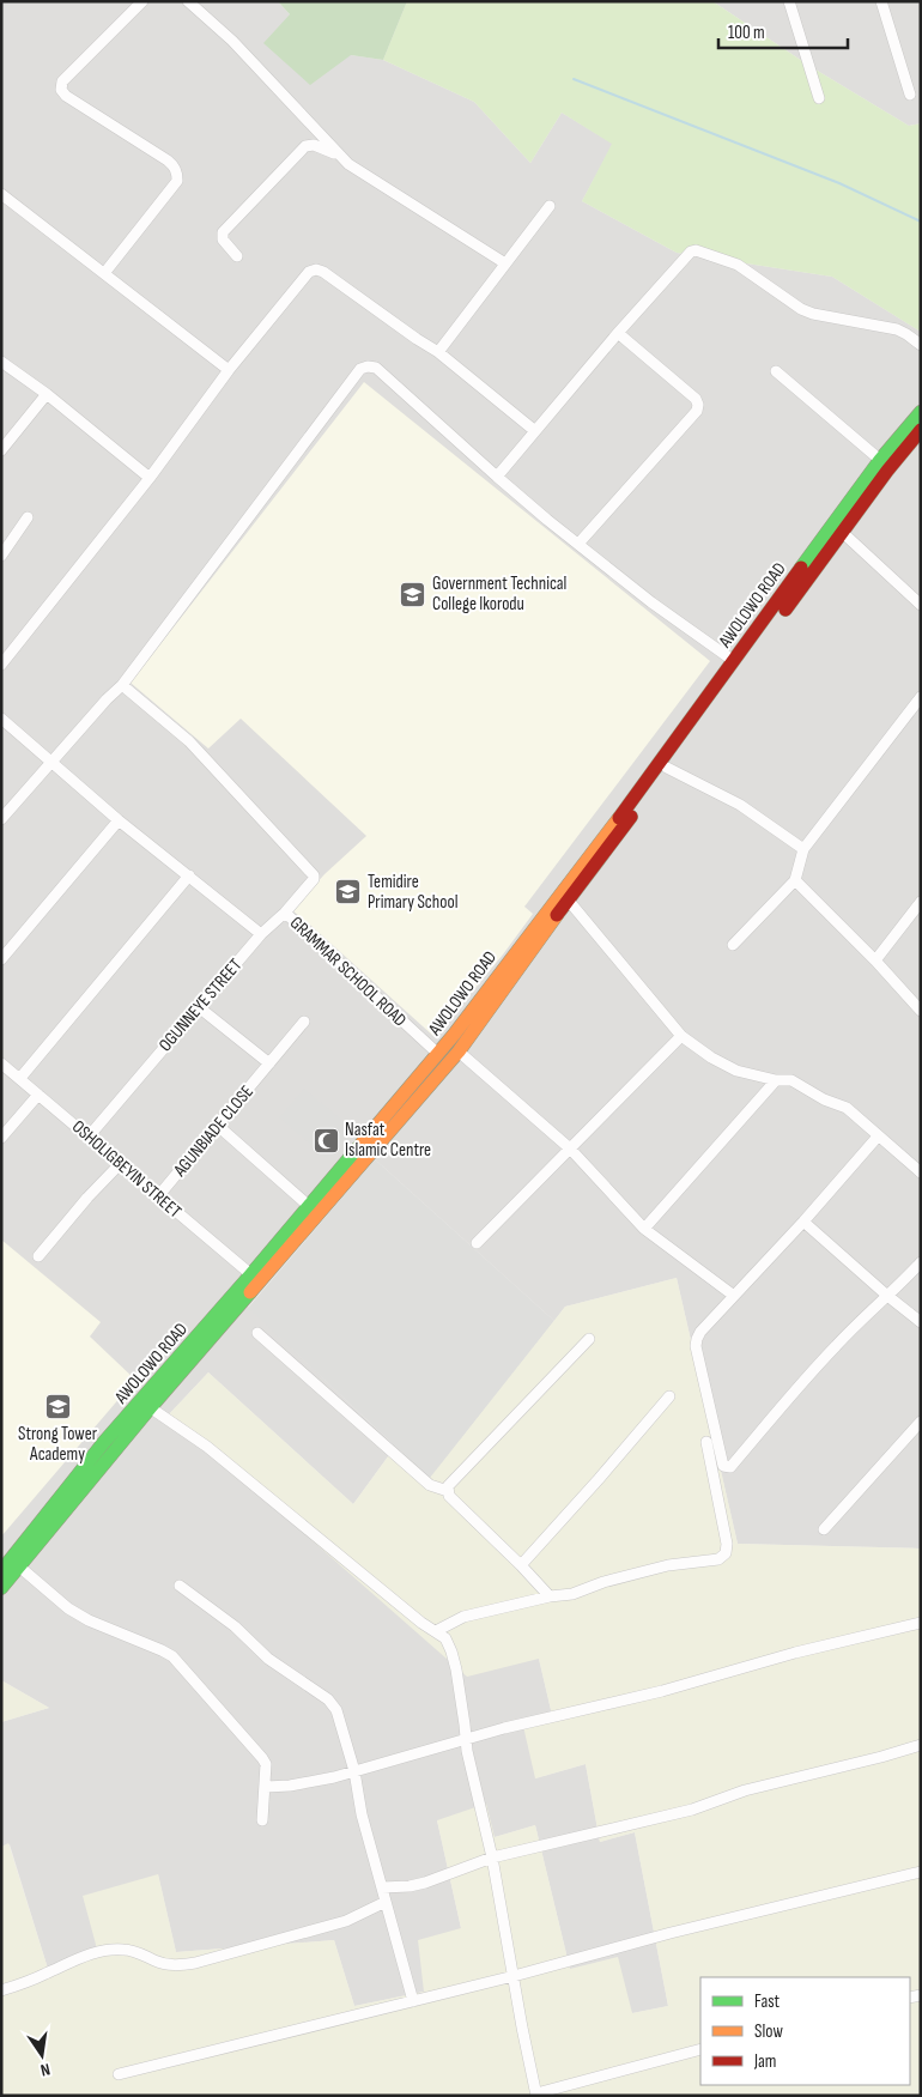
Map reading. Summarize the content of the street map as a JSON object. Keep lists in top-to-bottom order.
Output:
{
  "streets": {
    "main road": ["AWOLOWO ROAD"],
    "street": [
      "GRAMMAR SCHOOL ROAD",
      "OGUNNEYE STREET",
      "AGUNBIADE CLOSE",
      "OSHOLIGBEYIN STREET"
    ]
  },
  "crossings": [
    ["AWOLOWO ROAD", "GRAMMAR SCHOOL ROAD"],
    ["AWOLOWO ROAD", "OSHOLIGBEYIN STREET"],
    ["GRAMMAR SCHOOL ROAD", "OGUNNEYE STREET"],
    ["OGUNNEYE STREET", "OSHOLIGBEYIN STREET"],
    ["AGUNBIADE CLOSE", "OSHOLIGBEYIN STREET"]
  ],
  "places": {
    "school or university": ["Government Technical College Ikorodu", "Temidire Primary School", "Strong Tower Academy"],
    "mosque": ["Nasfat Islamic Centre"]
  },
  "legend": ["Fast", "Slow", "Jam"],
  "scale_bar": "100 m",
  "north": "bottom"
}
